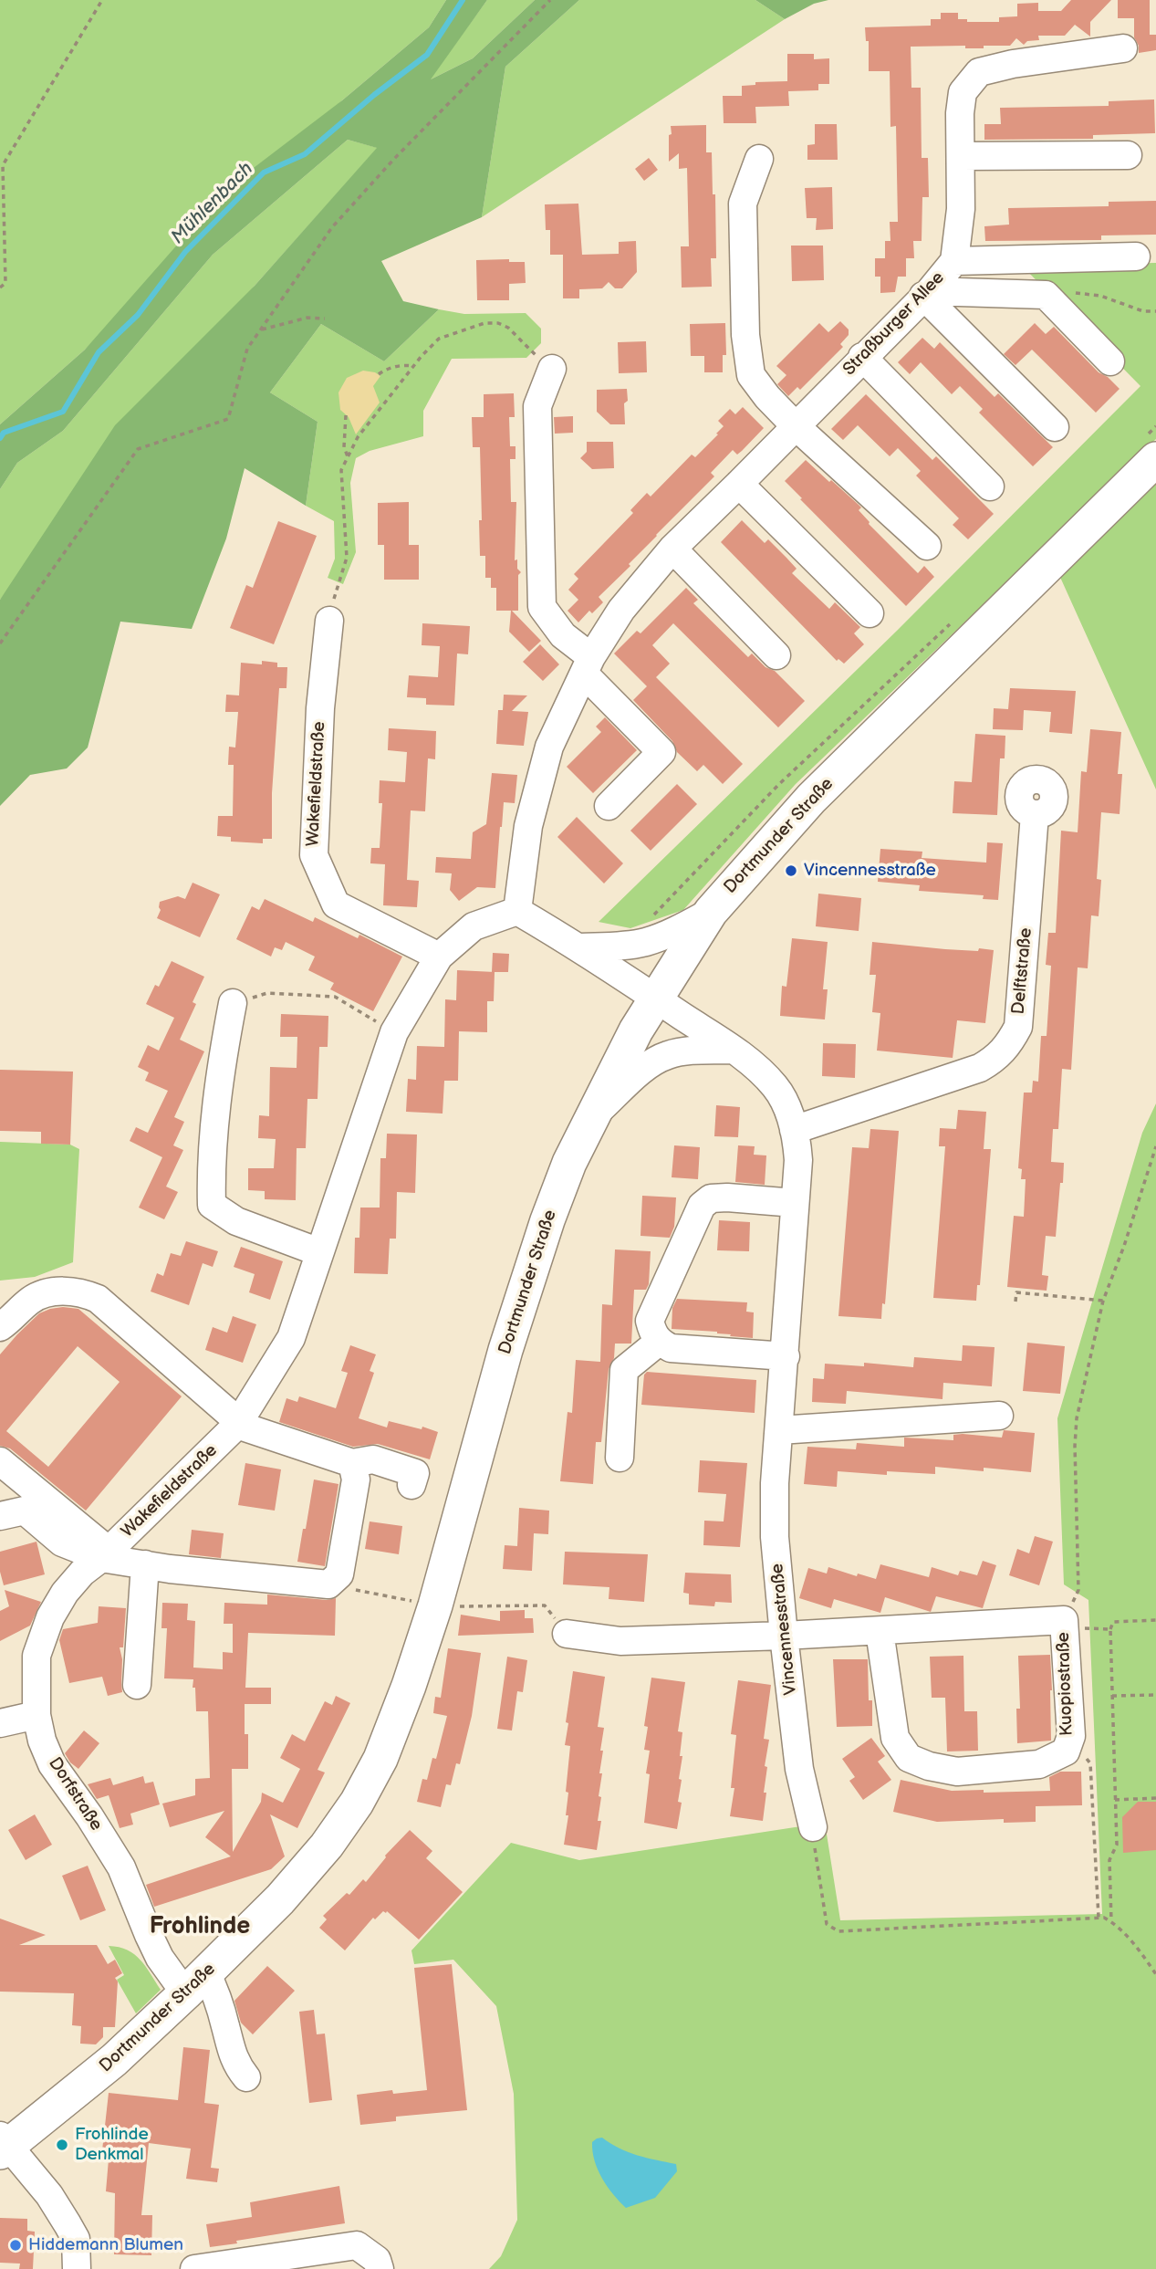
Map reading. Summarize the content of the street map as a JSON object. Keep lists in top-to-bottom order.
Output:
{
  "streets": {
    "main road": ["Dortmunder Straße"],
    "street": [
      "Straßburger Allee",
      "Wakefieldstraße",
      "Delftstraße",
      "Vincennesstraße",
      "Kuopiostraße",
      "Dorfstraße"
    ]
  },
  "crossings": [
    ["Straßburger Allee", "Wakefieldstraße"],
    ["Wakefieldstraße", "Dorfstraße"],
    ["Dortmunder Straße", "Vincennesstraße"],
    ["Dortmunder Straße", "Dorfstraße"],
    ["Delftstraße", "Vincennesstraße"],
    ["Vincennesstraße", "Kuopiostraße"]
  ],
  "districts": ["Frohlinde"],
  "water": ["Mühlenbach"],
  "places": ["Vincennesstraße", "Frohlinde Denkmal", "Hiddemann Blumen"]
}
